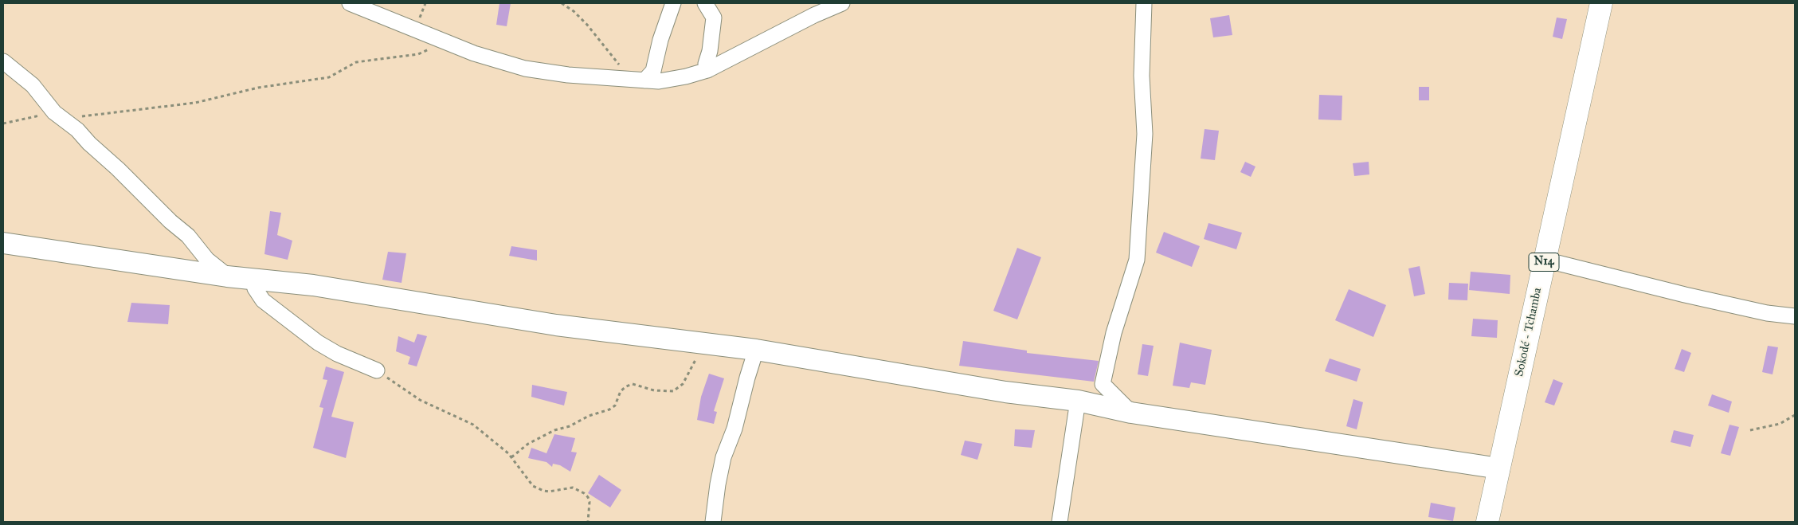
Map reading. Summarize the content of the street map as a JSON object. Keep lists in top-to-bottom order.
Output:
{
  "streets": {
    "main road": ["N14", "Sokodé - Tchamba"]
  }
}
